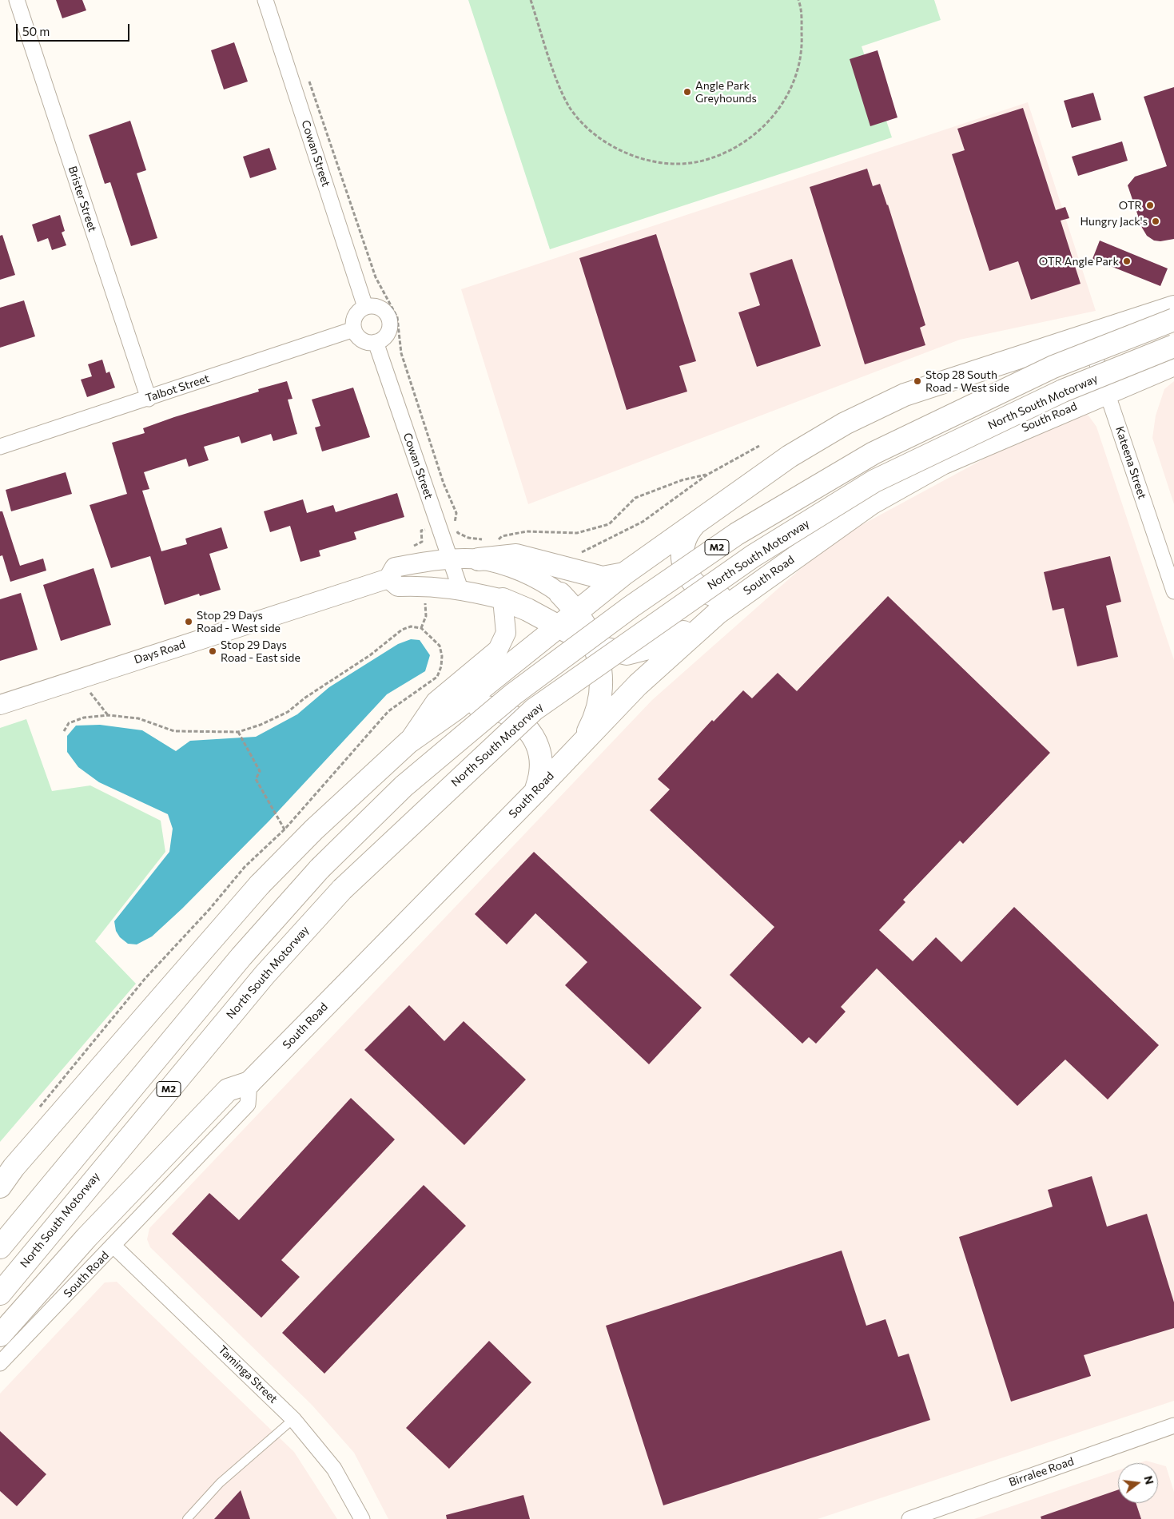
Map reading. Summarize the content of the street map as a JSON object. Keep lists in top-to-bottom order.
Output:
{
  "streets": {
    "highway": ["North South Motorway", "South Road", "M2"],
    "street": [
      "Cowan Street",
      "Brister Street",
      "Talbot Street",
      "Kateena Street",
      "Days Road",
      "Taminga Street",
      "Birralee Road"
    ]
  },
  "crossings": [
    ["Cowan Street", "Talbot Street"],
    ["Cowan Street", "Days Road"],
    ["Brister Street", "Talbot Street"],
    ["South Road", "Kateena Street"],
    ["South Road", "Taminga Street"]
  ],
  "places": [
    "Angle Park Greyhounds",
    "OTR",
    "Hungry Jack's",
    "OTR Angle Park",
    "Stop 28 South Road - West side",
    "Stop 29 Days Road - West side",
    "Stop 29 Days Road - East side"
  ],
  "scale_bar": "50 m",
  "north": "right"
}
